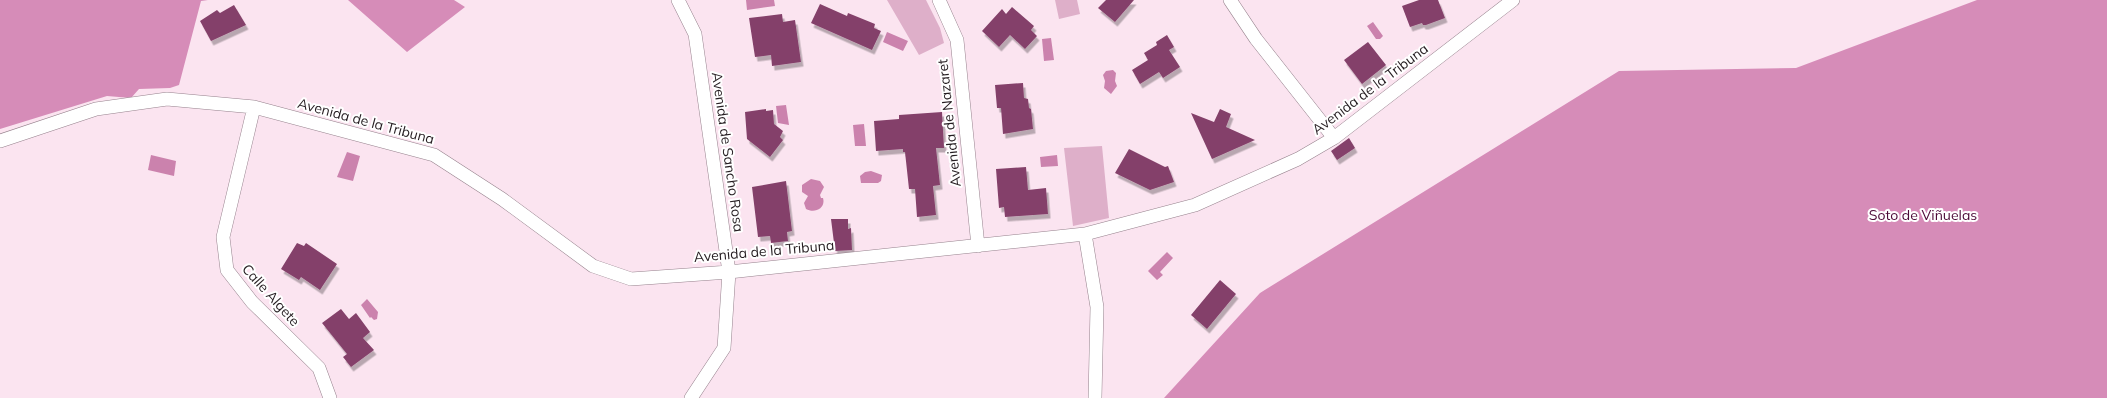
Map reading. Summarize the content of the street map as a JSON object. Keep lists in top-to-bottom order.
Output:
{
  "streets": {
    "street": [
      "Avenida de la Tribuna",
      "Avenida de Nazaret",
      "Avenida de Sancho Rosa",
      "Calle Algete"
    ]
  },
  "crossings": [
    ["Avenida de la Tribuna", "Avenida de Nazaret"],
    ["Avenida de la Tribuna", "Avenida de Sancho Rosa"],
    ["Avenida de la Tribuna", "Calle Algete"]
  ],
  "parks": ["Soto de Viñuelas"]
}
